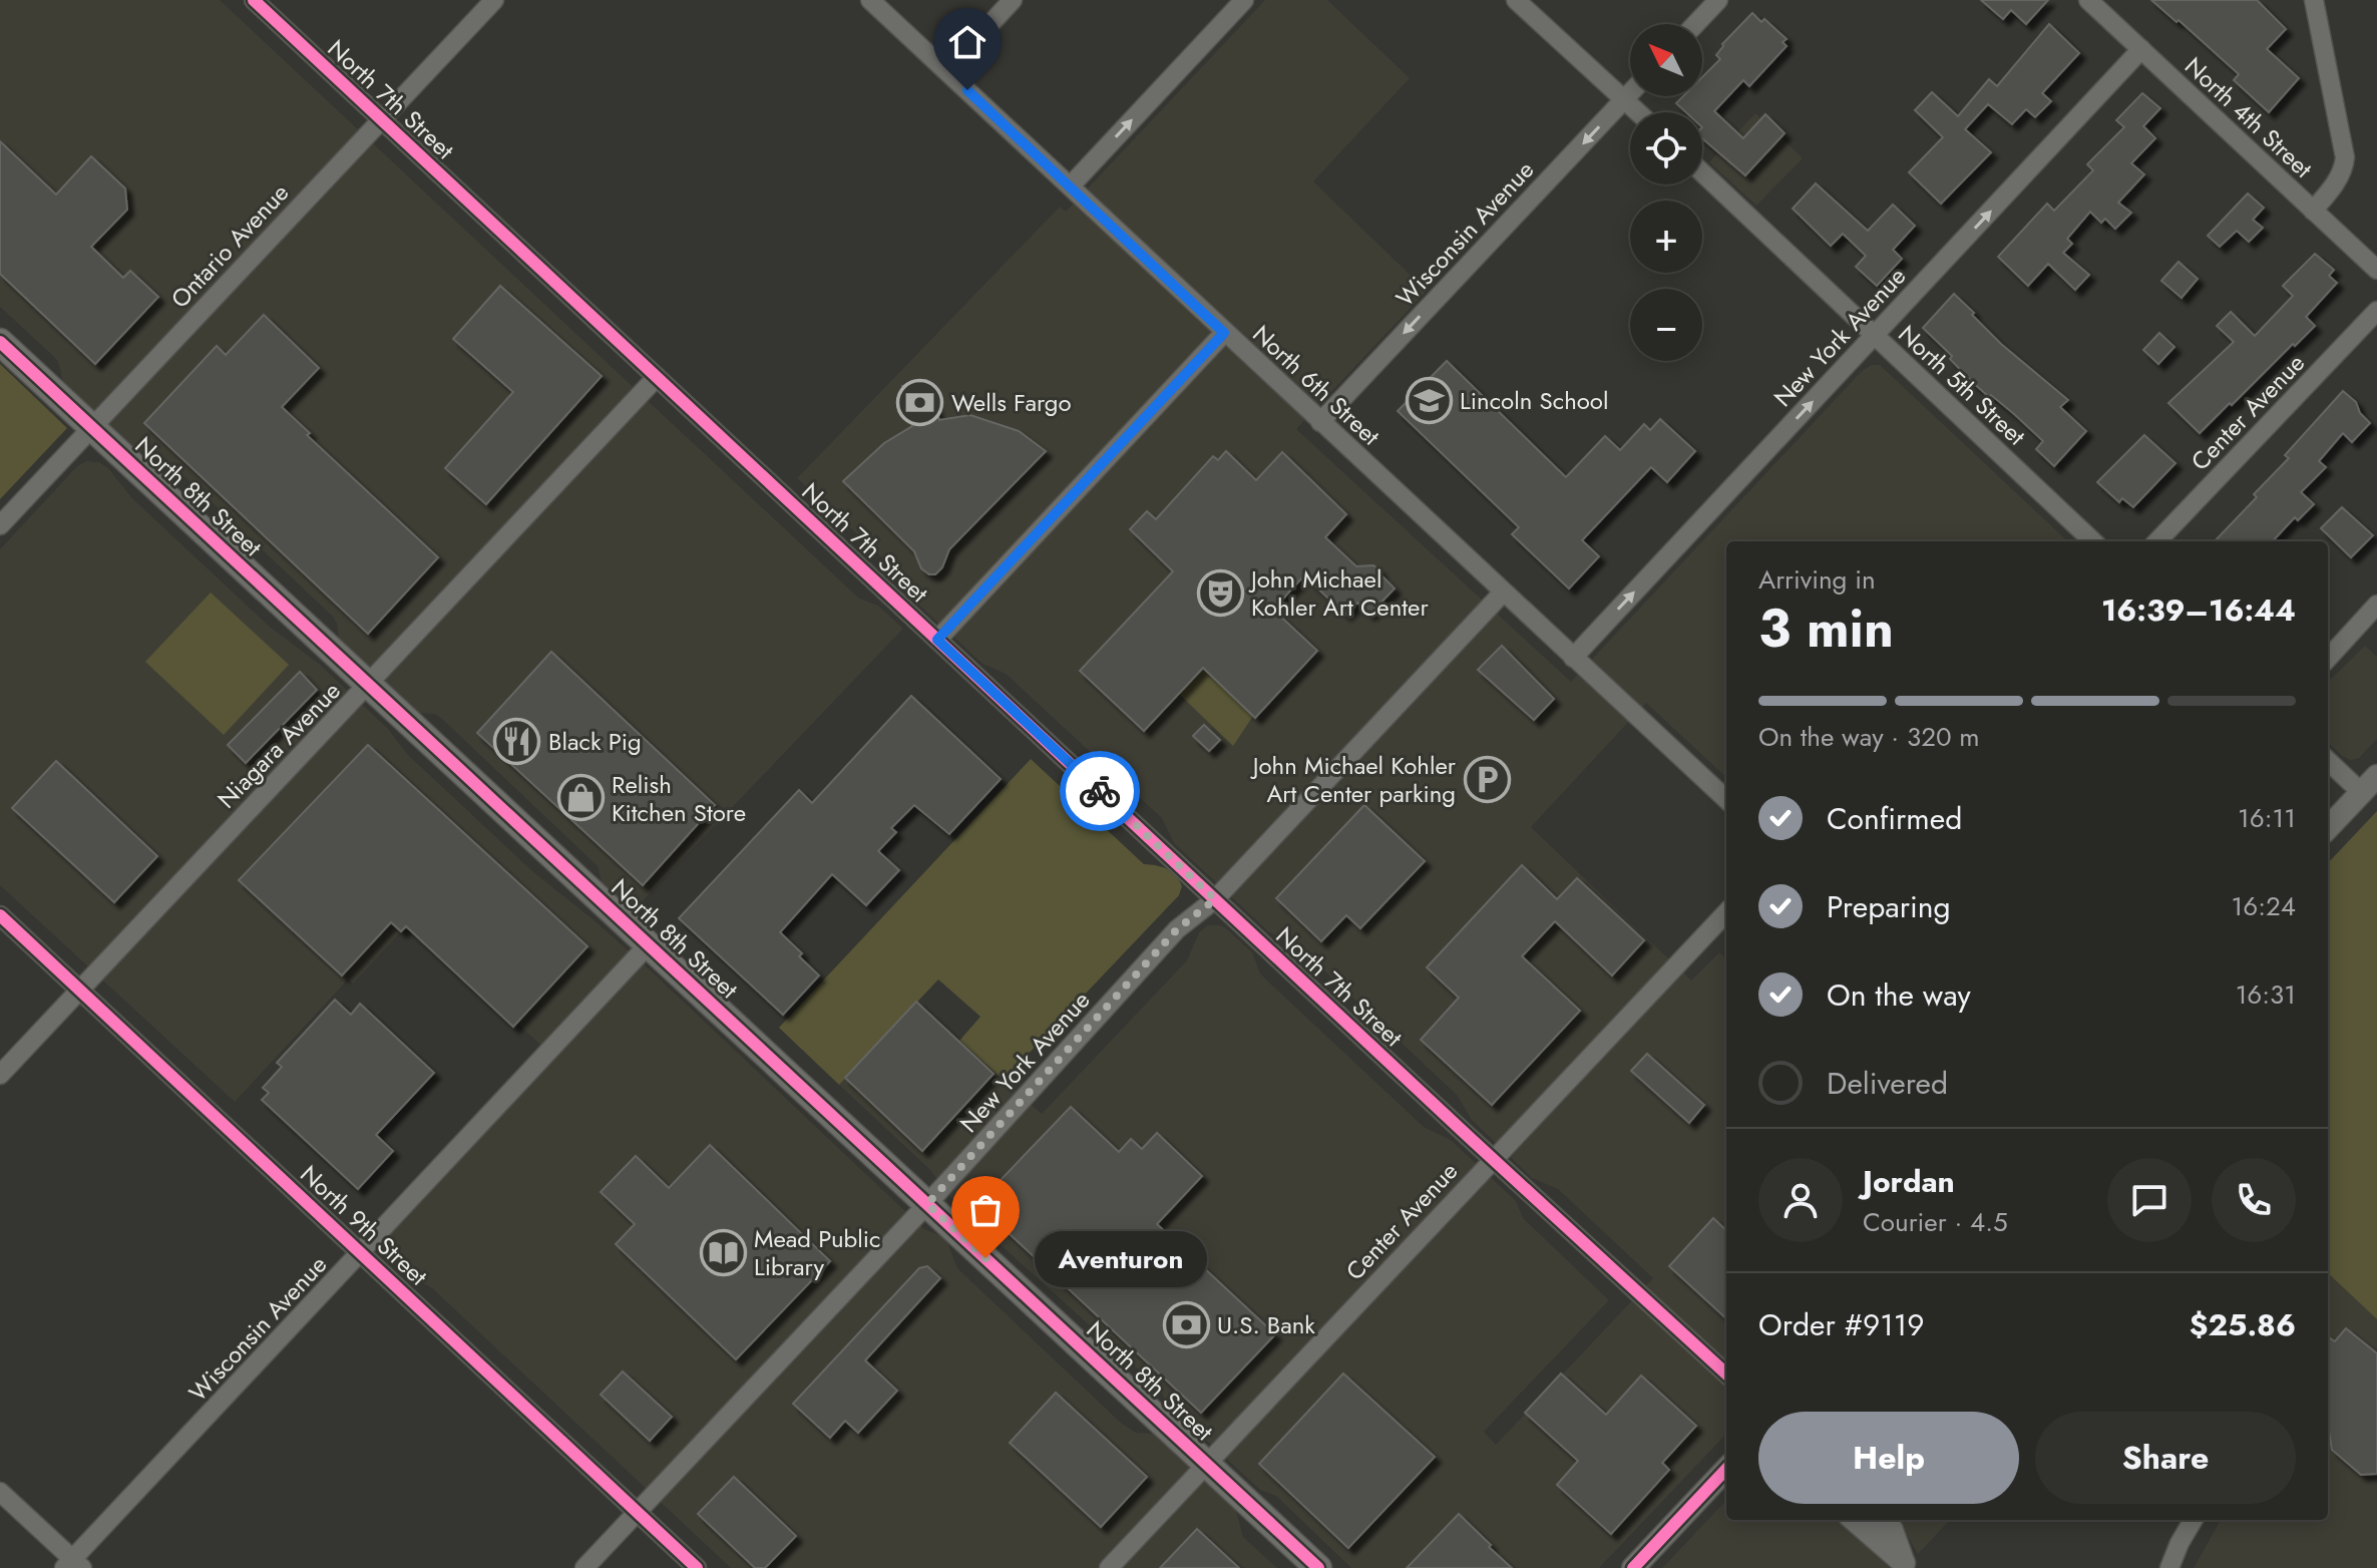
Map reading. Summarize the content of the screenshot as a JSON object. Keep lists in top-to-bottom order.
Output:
{
  "streets": {
    "main road": ["North 8th Street"],
    "street": [
      "North 7th Street",
      "North 4th Street",
      "Wisconsin Avenue",
      "Ontario Avenue",
      "New York Avenue",
      "North 6th Street",
      "North 5th Street",
      "Center Avenue",
      "Niagara Avenue",
      "North 9th Street"
    ]
  },
  "crossings": [
    ["North 7th Street", "Ontario Avenue"],
    ["North 7th Street", "New York Avenue"],
    ["North 7th Street", "Center Avenue"],
    ["North 7th Street", "Niagara Avenue"],
    ["North 4th Street", "New York Avenue"],
    ["Wisconsin Avenue", "North 6th Street"],
    ["Wisconsin Avenue", "North 8th Street"],
    ["Wisconsin Avenue", "North 9th Street"],
    ["Ontario Avenue", "North 8th Street"],
    ["New York Avenue", "North 6th Street"],
    ["New York Avenue", "North 5th Street"],
    ["New York Avenue", "North 8th Street"],
    ["New York Avenue", "North 9th Street"],
    ["Center Avenue", "North 8th Street"],
    ["North 8th Street", "Niagara Avenue"],
    ["Niagara Avenue", "North 9th Street"]
  ],
  "one_way": ["New York Avenue"],
  "places": {
    "school or university": ["Lincoln School"],
    "bank": ["Wells Fargo", "U.S. Bank"],
    "theatre": ["John Michael Kohler Art Center"],
    "restaurant": ["Black Pig"],
    "parking": ["John Michael Kohler Art Center parking"],
    "shop": ["Relish Kitchen Store"],
    "library": ["Mead Public Library"],
    "other": ["Aventuron"]
  },
  "north": "top left",
  "page": {
    "map_buttons": ["+", "−"],
    "heading": ["3 min", "Arriving in", "16:39–16:44"],
    "panel": [
      "Jordan",
      "Courier · 4.5",
      "Order #9119",
      "$25.86"
    ],
    "bar": "On the way · 320 m",
    "list": [
      ["Confirmed", "16:11"],
      ["Preparing", "16:24"],
      ["On the way", "16:31"],
      "Delivered"
    ],
    "bubble": "Aventuron",
    "buttons": ["Help", "Share"]
  }
}
